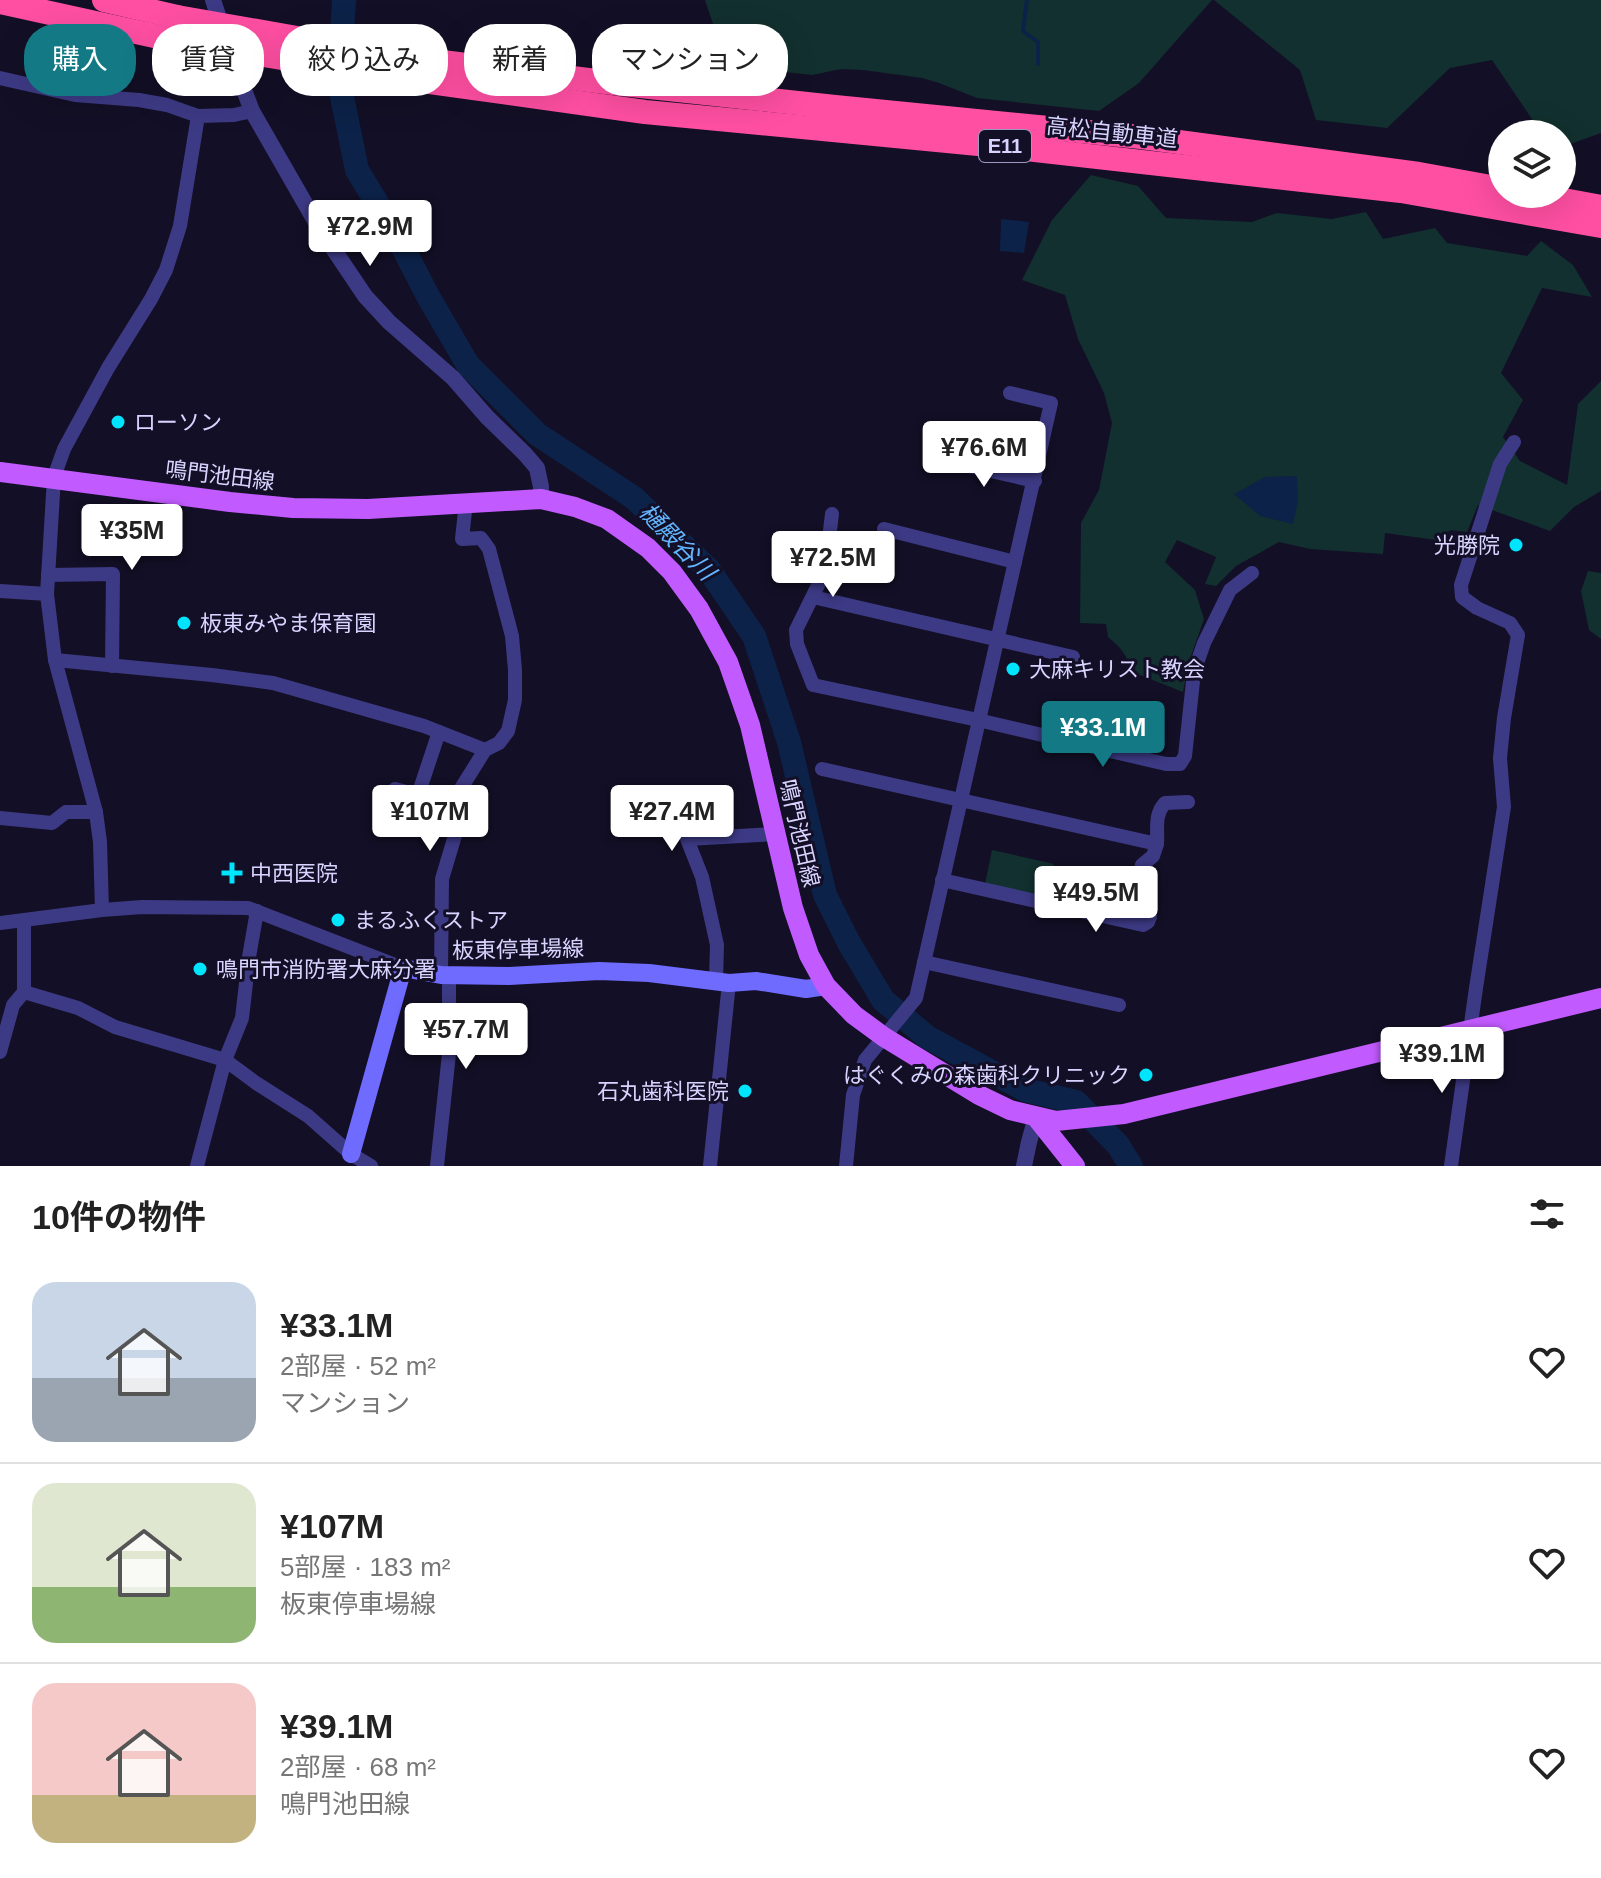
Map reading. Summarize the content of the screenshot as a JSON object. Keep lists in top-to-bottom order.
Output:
{
  "streets": {
    "highway": ["高松自動車道", "E11"],
    "main road": ["鳴門池田線", "板東停車場線"]
  },
  "crossings": [
    ["鳴門池田線", "板東停車場線"]
  ],
  "water": ["樋殿谷川"],
  "places": {
    "other": [
      "ローソン",
      "光勝院",
      "板東みやま保育園",
      "大麻キリスト教会",
      "まるふくストア",
      "鳴門市消防署大麻分署",
      "はぐくみの森歯科クリニック",
      "石丸歯科医院"
    ],
    "health": ["中西医院"]
  },
  "page": {
    "chip": [
      "購入",
      "賃貸",
      "絞り込み",
      "新着",
      "マンション"
    ],
    "price": [
      "¥72.9M",
      "¥76.6M",
      "¥35M",
      "¥72.5M",
      "¥33.1M",
      "¥107M",
      "¥27.4M",
      "¥49.5M",
      "¥57.7M",
      "¥39.1M"
    ],
    "heading": "10件の物件",
    "list": [
      {
        "name": "¥33.1M",
        "note": "2部屋 · 52 m² · マンション"
      },
      {
        "name": "¥107M",
        "note": "5部屋 · 183 m² · 板東停車場線"
      },
      {
        "name": "¥39.1M",
        "note": "2部屋 · 68 m² · 鳴門池田線"
      }
    ]
  }
}
